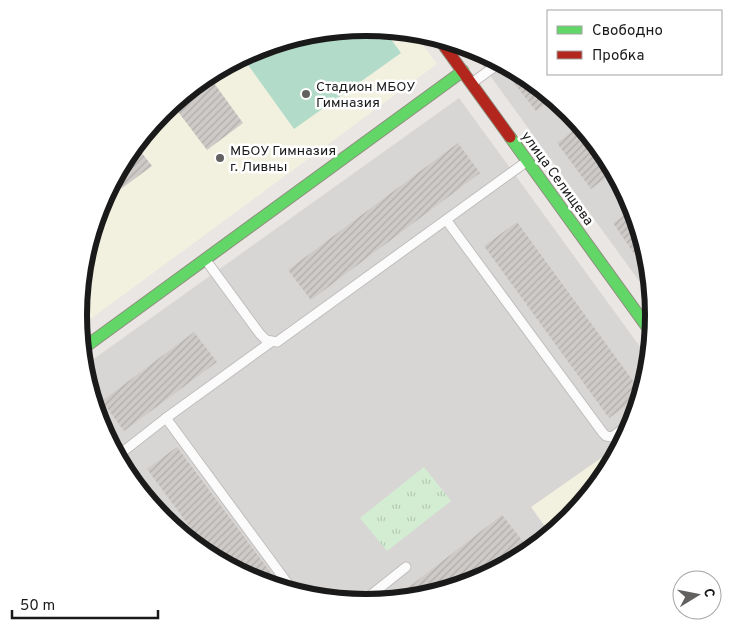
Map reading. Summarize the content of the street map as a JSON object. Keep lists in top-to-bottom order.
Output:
{
  "streets": {
    "street": ["улица Селищева"]
  },
  "places": ["Стадион МБОУ Гимназия", "МБОУ Гимназия г. Ливны"],
  "legend": ["Свободно", "Пробка"],
  "scale_bar": "50 m",
  "north": "right"
}
